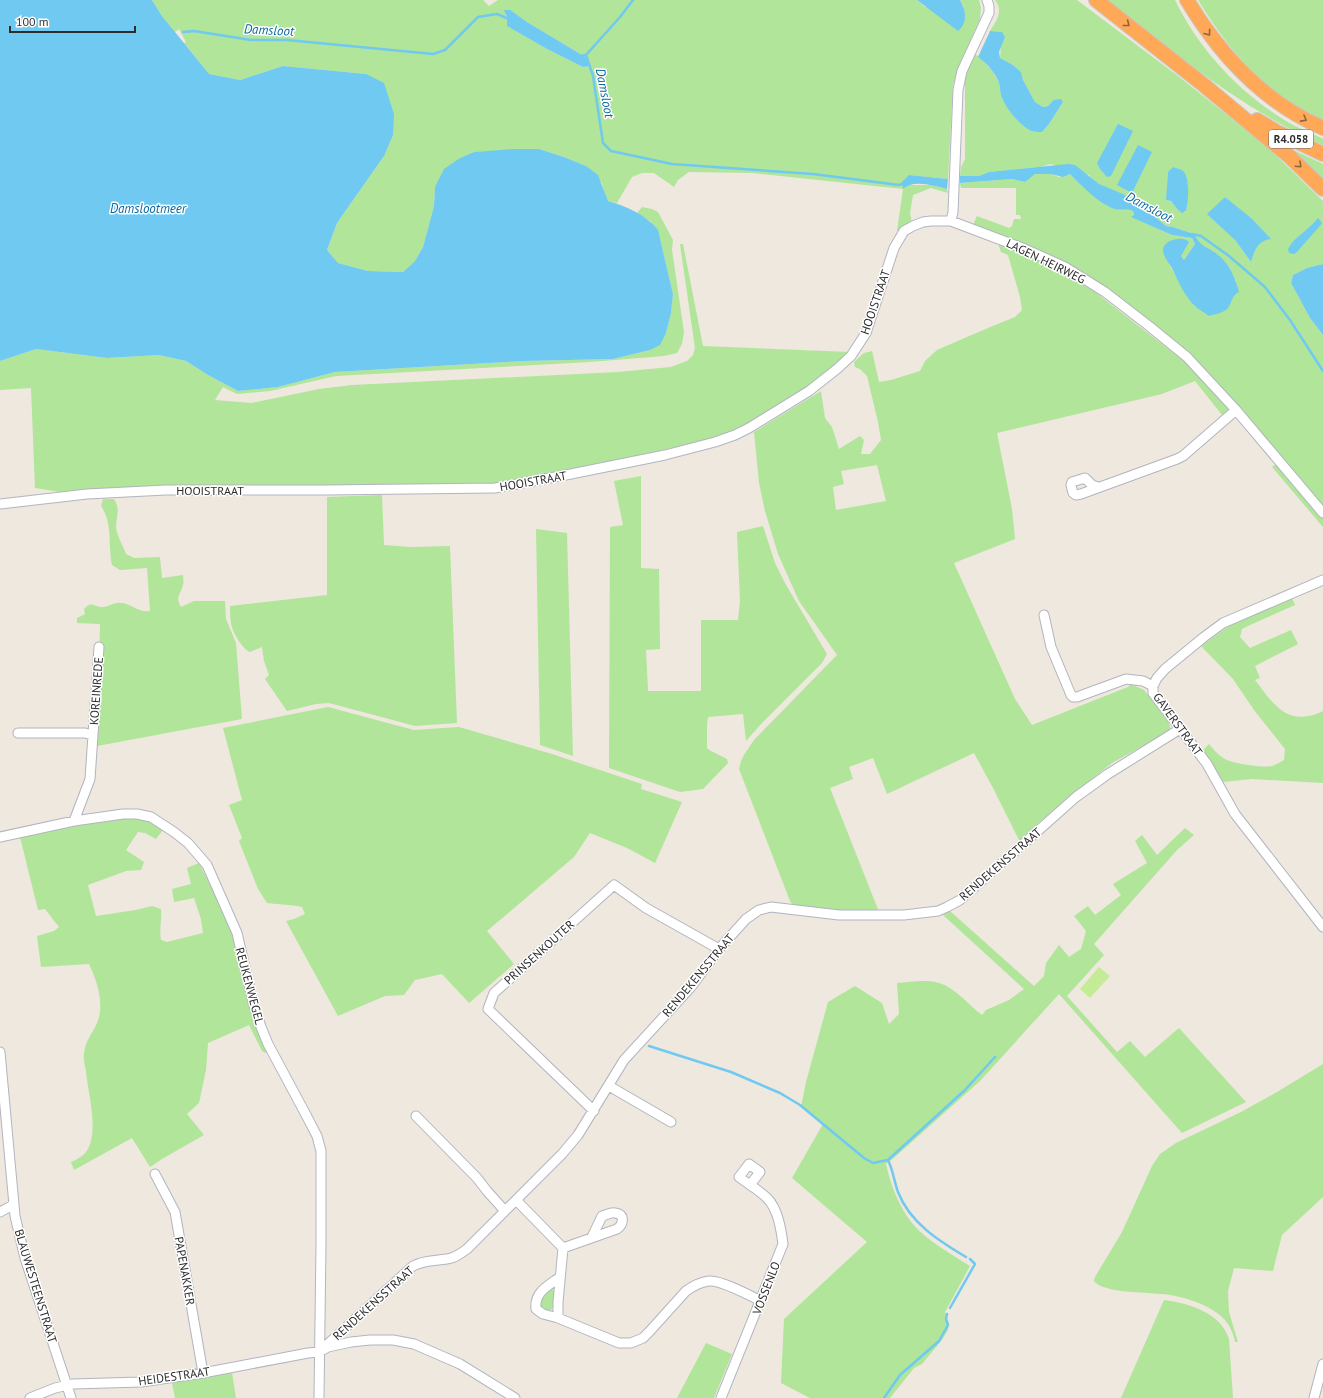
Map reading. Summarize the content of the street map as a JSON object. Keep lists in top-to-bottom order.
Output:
{
  "streets": {
    "highway": ["R4.058"],
    "street": [
      "LAGEN HEIRWEG",
      "HOOISTRAAT",
      "KOREINREDE",
      "GAVERSTRAAT",
      "RENDEKENSSTRAAT",
      "PRINSENKOUTER",
      "REUKENWEGEL",
      "PAPENAKKER",
      "BLAUWESTEENSTRAAT",
      "VOSSENLO",
      "HEIDESTRAAT"
    ]
  },
  "crossings": [
    ["LAGEN HEIRWEG", "HOOISTRAAT"],
    ["KOREINREDE", "REUKENWEGEL"],
    ["GAVERSTRAAT", "RENDEKENSSTRAAT"],
    ["RENDEKENSSTRAAT", "PRINSENKOUTER"],
    ["RENDEKENSSTRAAT", "REUKENWEGEL"],
    ["RENDEKENSSTRAAT", "HEIDESTRAAT"],
    ["REUKENWEGEL", "HEIDESTRAAT"],
    ["PAPENAKKER", "HEIDESTRAAT"],
    ["BLAUWESTEENSTRAAT", "HEIDESTRAAT"]
  ],
  "water": ["Damsloot", "Damslootmeer"],
  "scale_bar": "100 m"
}
